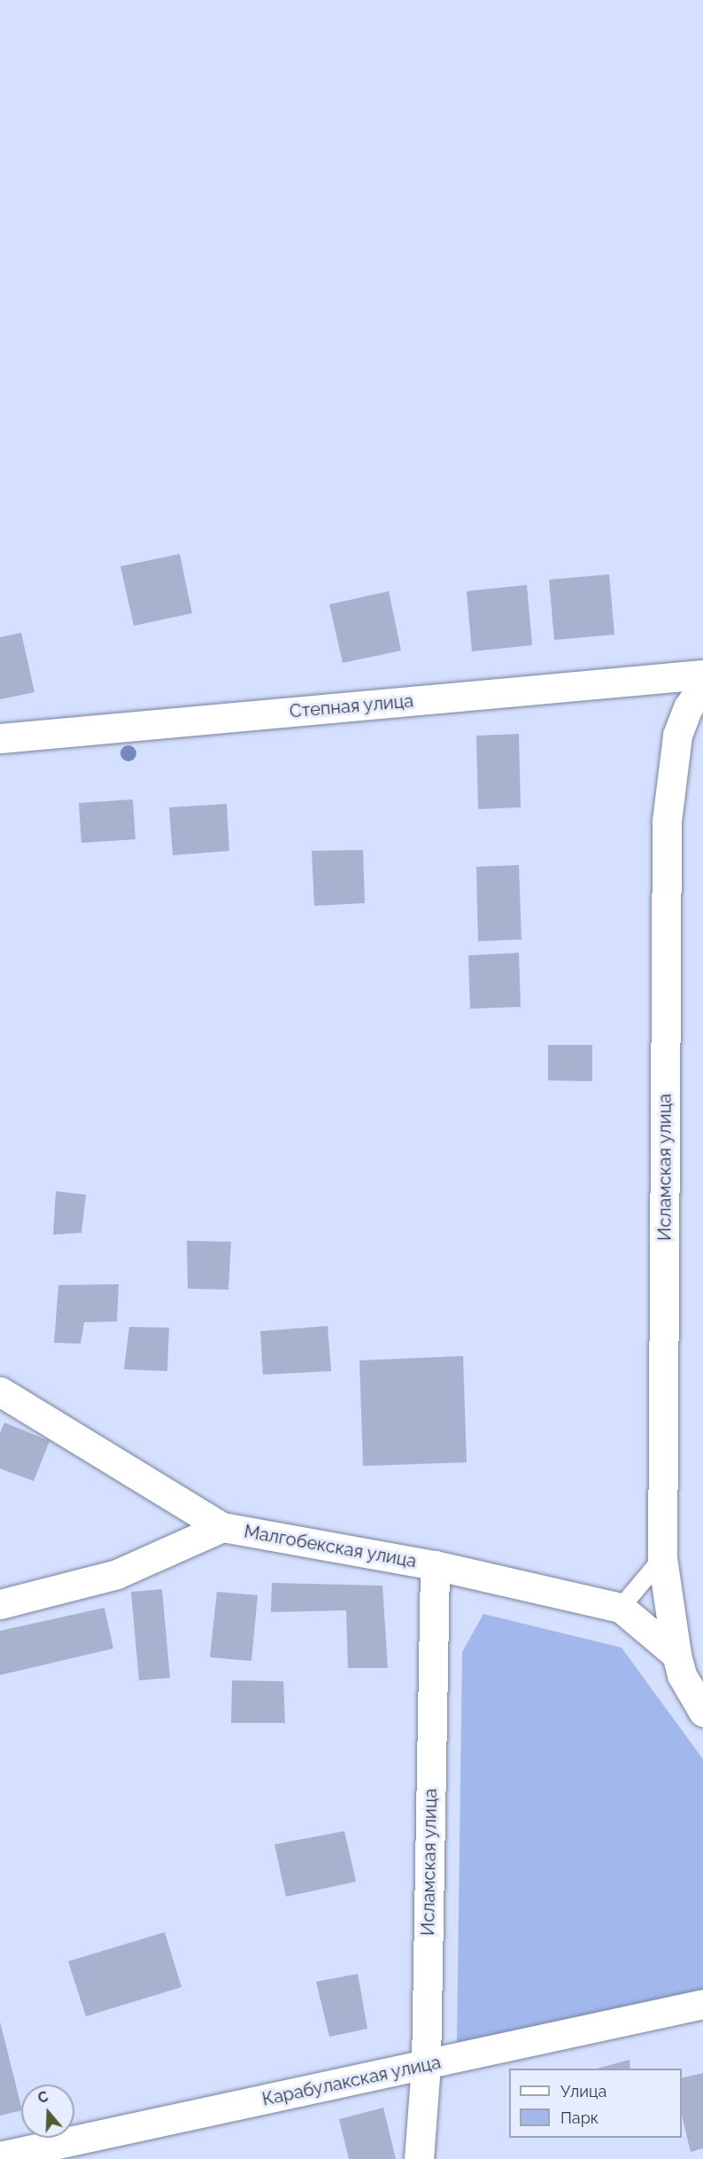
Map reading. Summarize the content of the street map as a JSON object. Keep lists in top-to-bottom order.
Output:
{
  "streets": {
    "street": [
      "Степная улица",
      "Исламская улица",
      "Малгобекская улица",
      "Карабулакская улица"
    ]
  },
  "crossings": [
    ["Исламская улица", "Малгобекская улица"],
    ["Исламская улица", "Карабулакская улица"]
  ],
  "legend": ["Улица", "Парк"],
  "north": "top"
}
